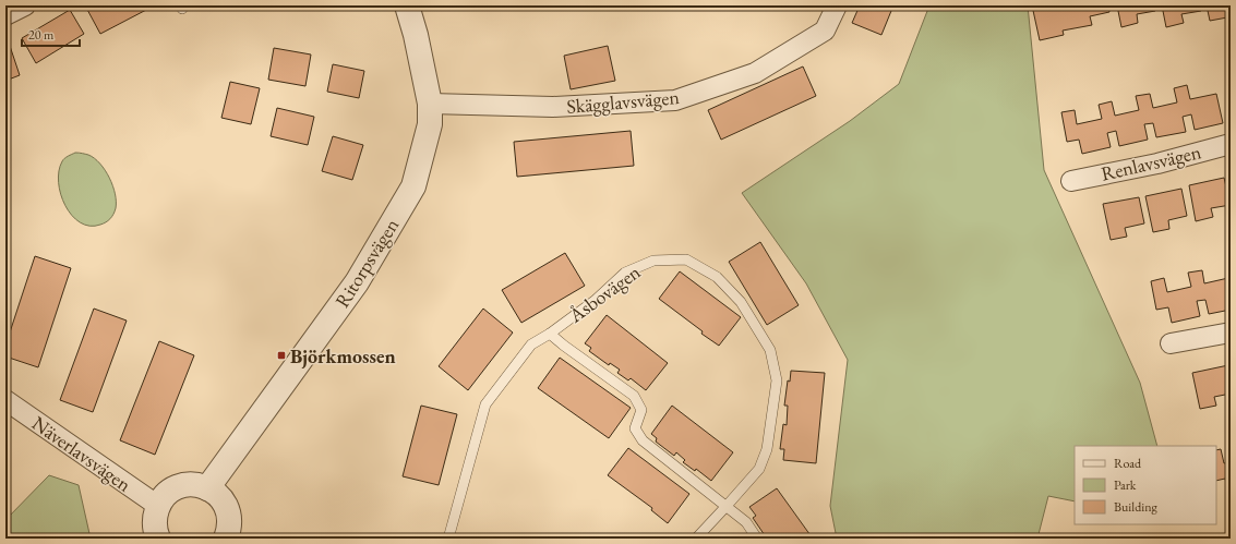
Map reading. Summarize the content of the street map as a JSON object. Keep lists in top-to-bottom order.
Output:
{
  "streets": {
    "street": [
      "Skägglavsvägen",
      "Renlavsvägen",
      "Ritorpsvägen",
      "Näverlavsvägen"
    ],
    "lane": ["Åsbovägen"]
  },
  "crossings": [
    ["Skägglavsvägen", "Ritorpsvägen"]
  ],
  "places": {
    "transit": ["Björkmossen"]
  },
  "legend": ["Road", "Park", "Building"],
  "scale_bar": "20 m"
}
